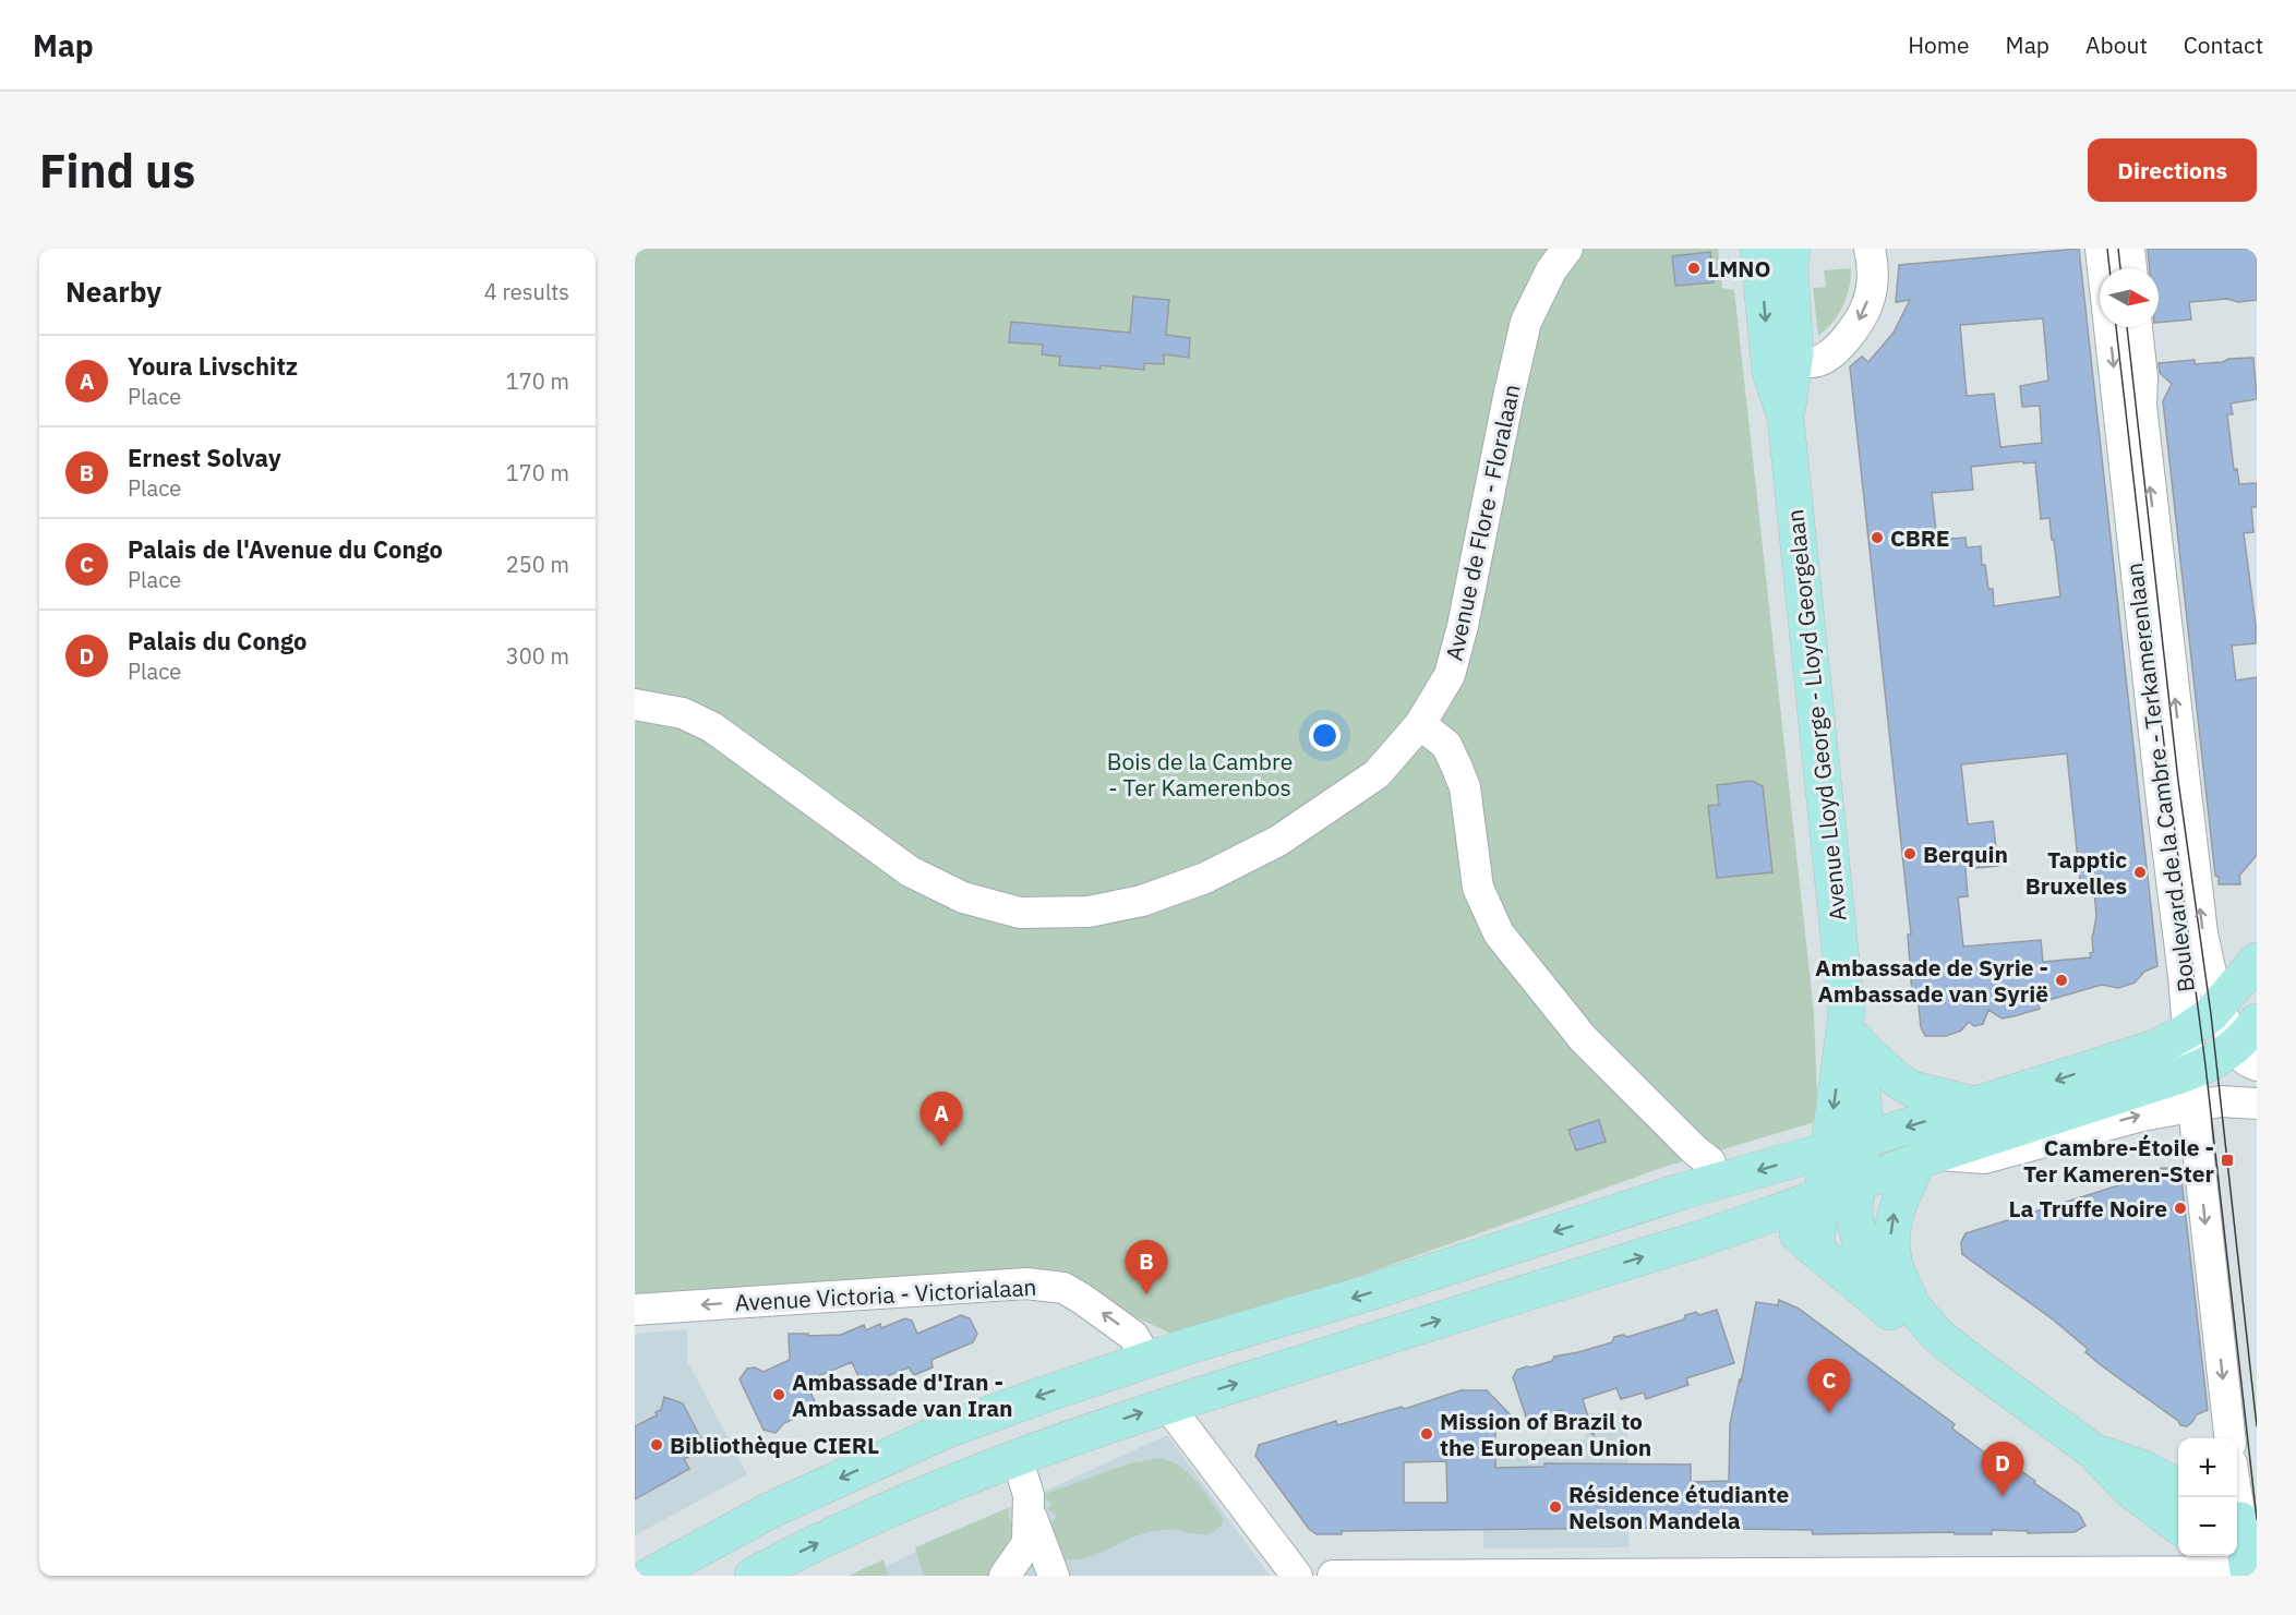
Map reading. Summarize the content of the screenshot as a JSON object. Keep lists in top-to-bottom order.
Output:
{
  "streets": {
    "main road": ["Avenue Lloyd George - Lloyd Georgelaan"],
    "street": ["Avenue de Flore - Floralaan", "Boulevard de la Cambre - Terkamerenlaan", "Avenue Victoria - Victorialaan"]
  },
  "one_way": ["Avenue Victoria - Victorialaan"],
  "parks": ["Bois de la Cambre - Ter Kamerenbos"],
  "places": {
    "other": [
      "LMNO",
      "CBRE",
      "Berquin",
      "Tapptic Bruxelles",
      "Ambassade de Syrie - Ambassade van Syrië",
      "La Truffe Noire",
      "Ambassade d'Iran - Ambassade van Iran",
      "Mission of Brazil to the European Union",
      "Bibliothèque CIERL",
      "Résidence étudiante Nelson Mandela"
    ],
    "transit": ["Cambre-Étoile - Ter Kameren-Ster"]
  },
  "north": "right",
  "page": {
    "header": "Map",
    "nav": [
      "Home",
      "Map",
      "About",
      "Contact"
    ],
    "buttons": "Directions",
    "title": "Find us",
    "heading": ["Nearby", "4 results"],
    "list": [
      {
        "mark": "A",
        "name": "Youra Livschitz",
        "note": "Place",
        "value": "170 m"
      },
      {
        "mark": "B",
        "name": "Ernest Solvay",
        "note": "Place",
        "value": "170 m"
      },
      {
        "mark": "C",
        "name": "Palais de l'Avenue du Congo",
        "note": "Place",
        "value": "250 m"
      },
      {
        "mark": "D",
        "name": "Palais du Congo",
        "note": "Place",
        "value": "300 m"
      }
    ],
    "pins": [
      "A",
      "B",
      "C",
      "D"
    ],
    "map_buttons": ["+", "−"]
  }
}
